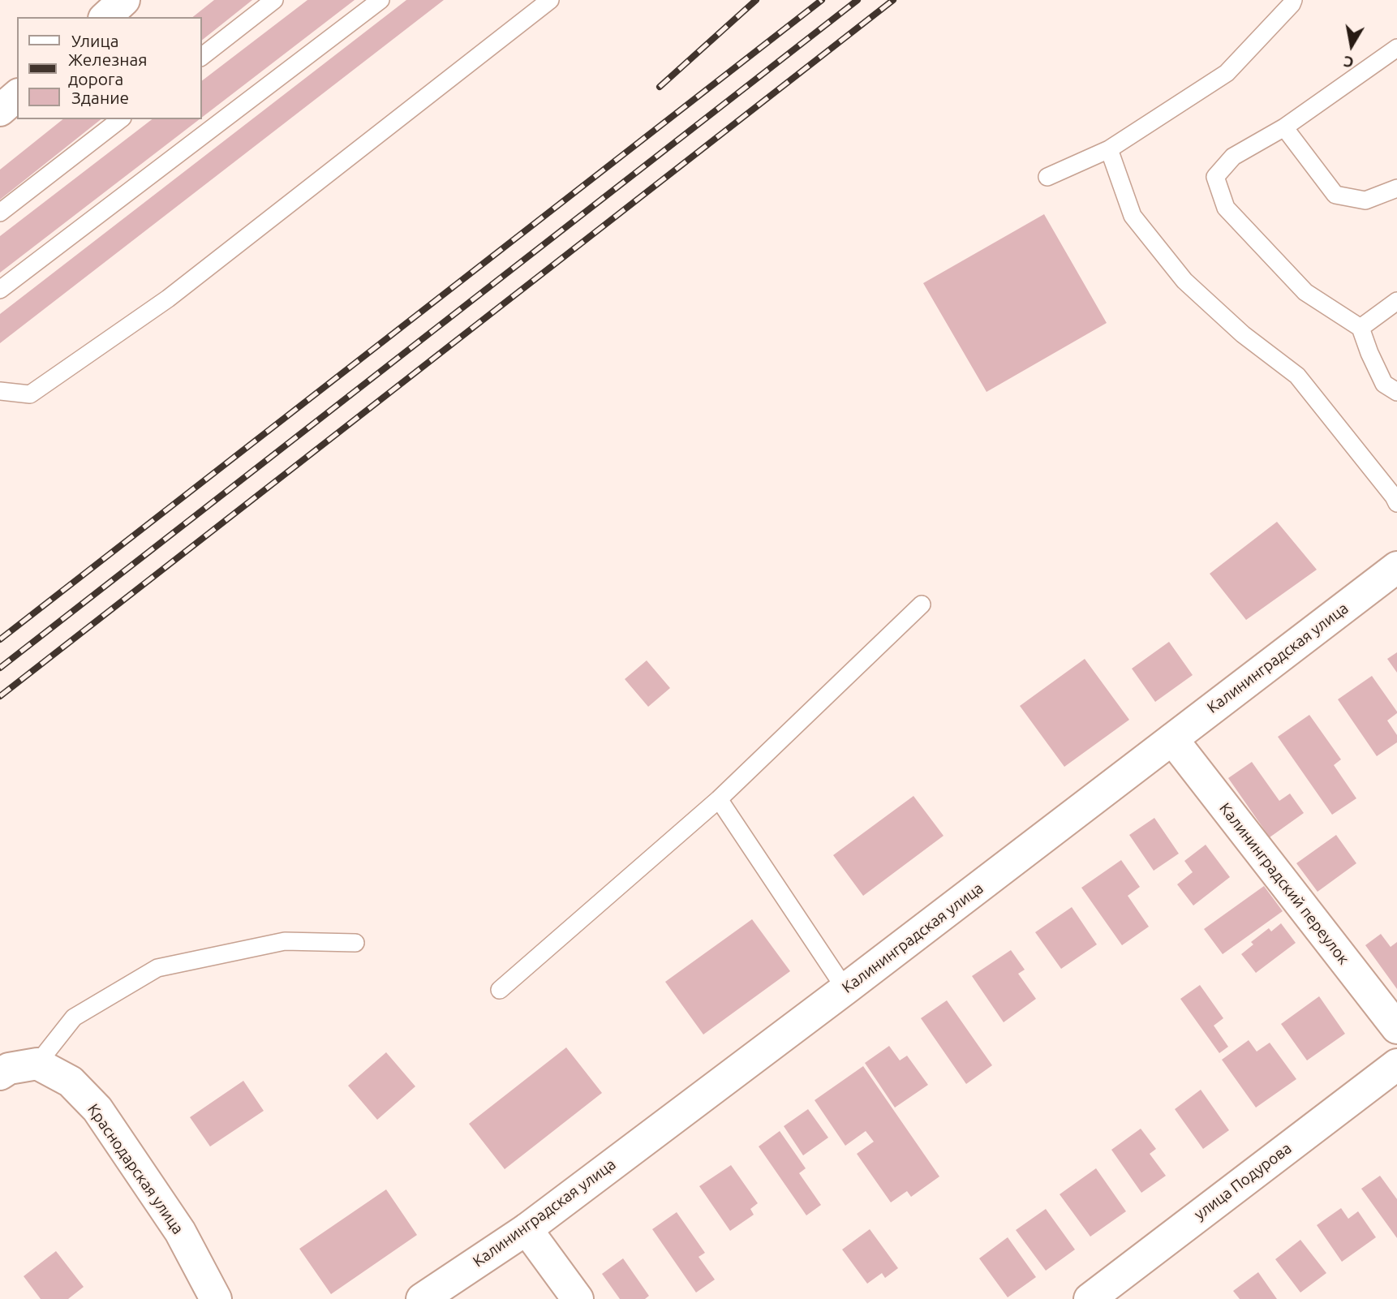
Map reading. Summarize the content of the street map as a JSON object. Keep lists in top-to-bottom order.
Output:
{
  "streets": {
    "street": [
      "Калининградская улица",
      "Калининградский переулок",
      "Краснодарская улица",
      "улица Подурова"
    ]
  },
  "crossings": [
    ["Калининградская улица", "Калининградский переулок"]
  ],
  "legend": ["Улица", "Железная дорога", "Здание"],
  "north": "bottom"
}
